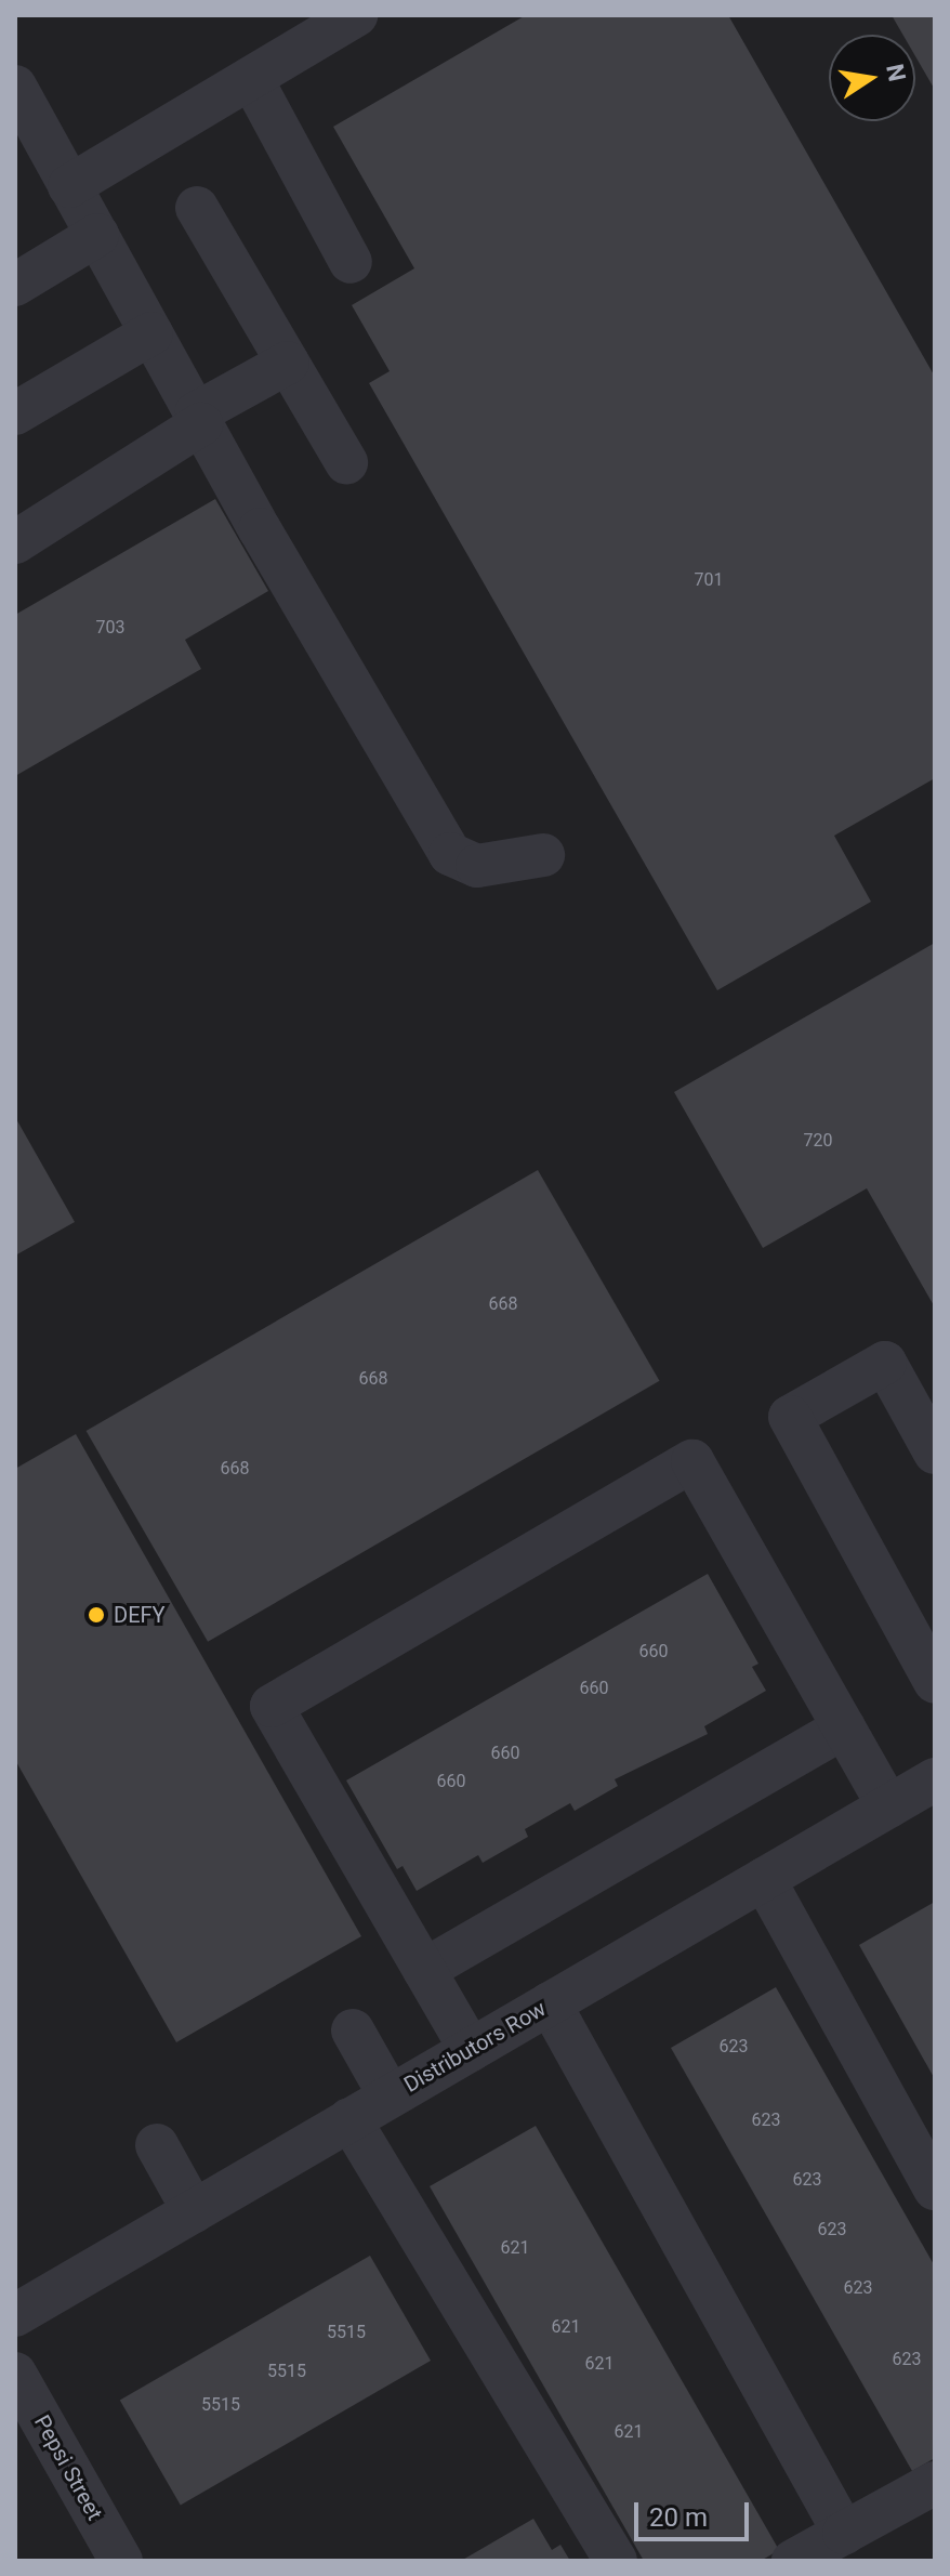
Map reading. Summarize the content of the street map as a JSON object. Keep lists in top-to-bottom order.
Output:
{
  "streets": {
    "street": ["Distributors Row", "Pepsi Street"]
  },
  "places": ["DEFY"],
  "house_numbers": [
    "701",
    "703",
    "720",
    "668",
    "668",
    "668",
    "660",
    "660",
    "660",
    "660",
    "623",
    "623",
    "623",
    "623",
    "621",
    "623",
    "621",
    "5515",
    "623",
    "621",
    "5515",
    "5515",
    "621"
  ],
  "scale_bar": "20 m",
  "north": "right"
}
